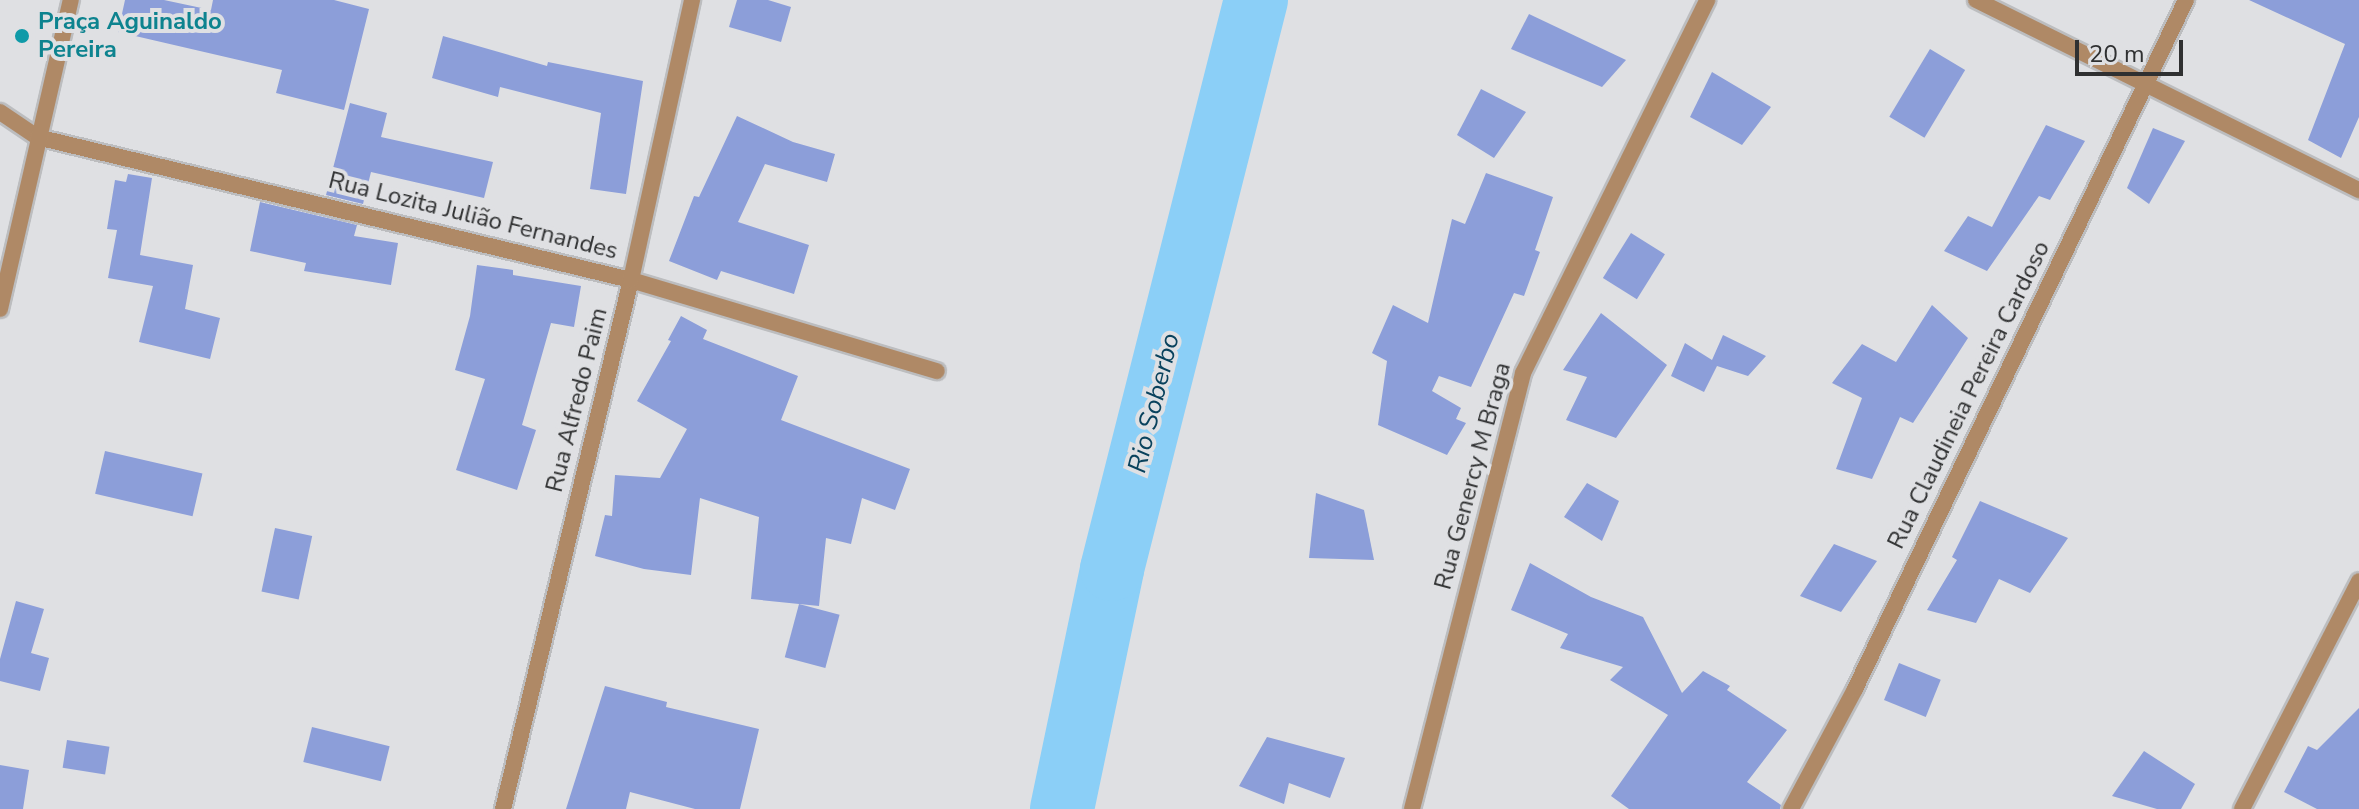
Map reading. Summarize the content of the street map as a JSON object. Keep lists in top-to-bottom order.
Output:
{
  "streets": {
    "street": [
      "Rua Lozita Julião Fernandes",
      "Rua Claudineia Pereira Cardoso",
      "Rua Alfredo Paim",
      "Rua Genercy M Braga"
    ]
  },
  "crossings": [
    ["Rua Lozita Julião Fernandes", "Rua Alfredo Paim"]
  ],
  "water": ["Rio Soberbo"],
  "places": ["Praça Aguinaldo Pereira"],
  "scale_bar": "20 m"
}
